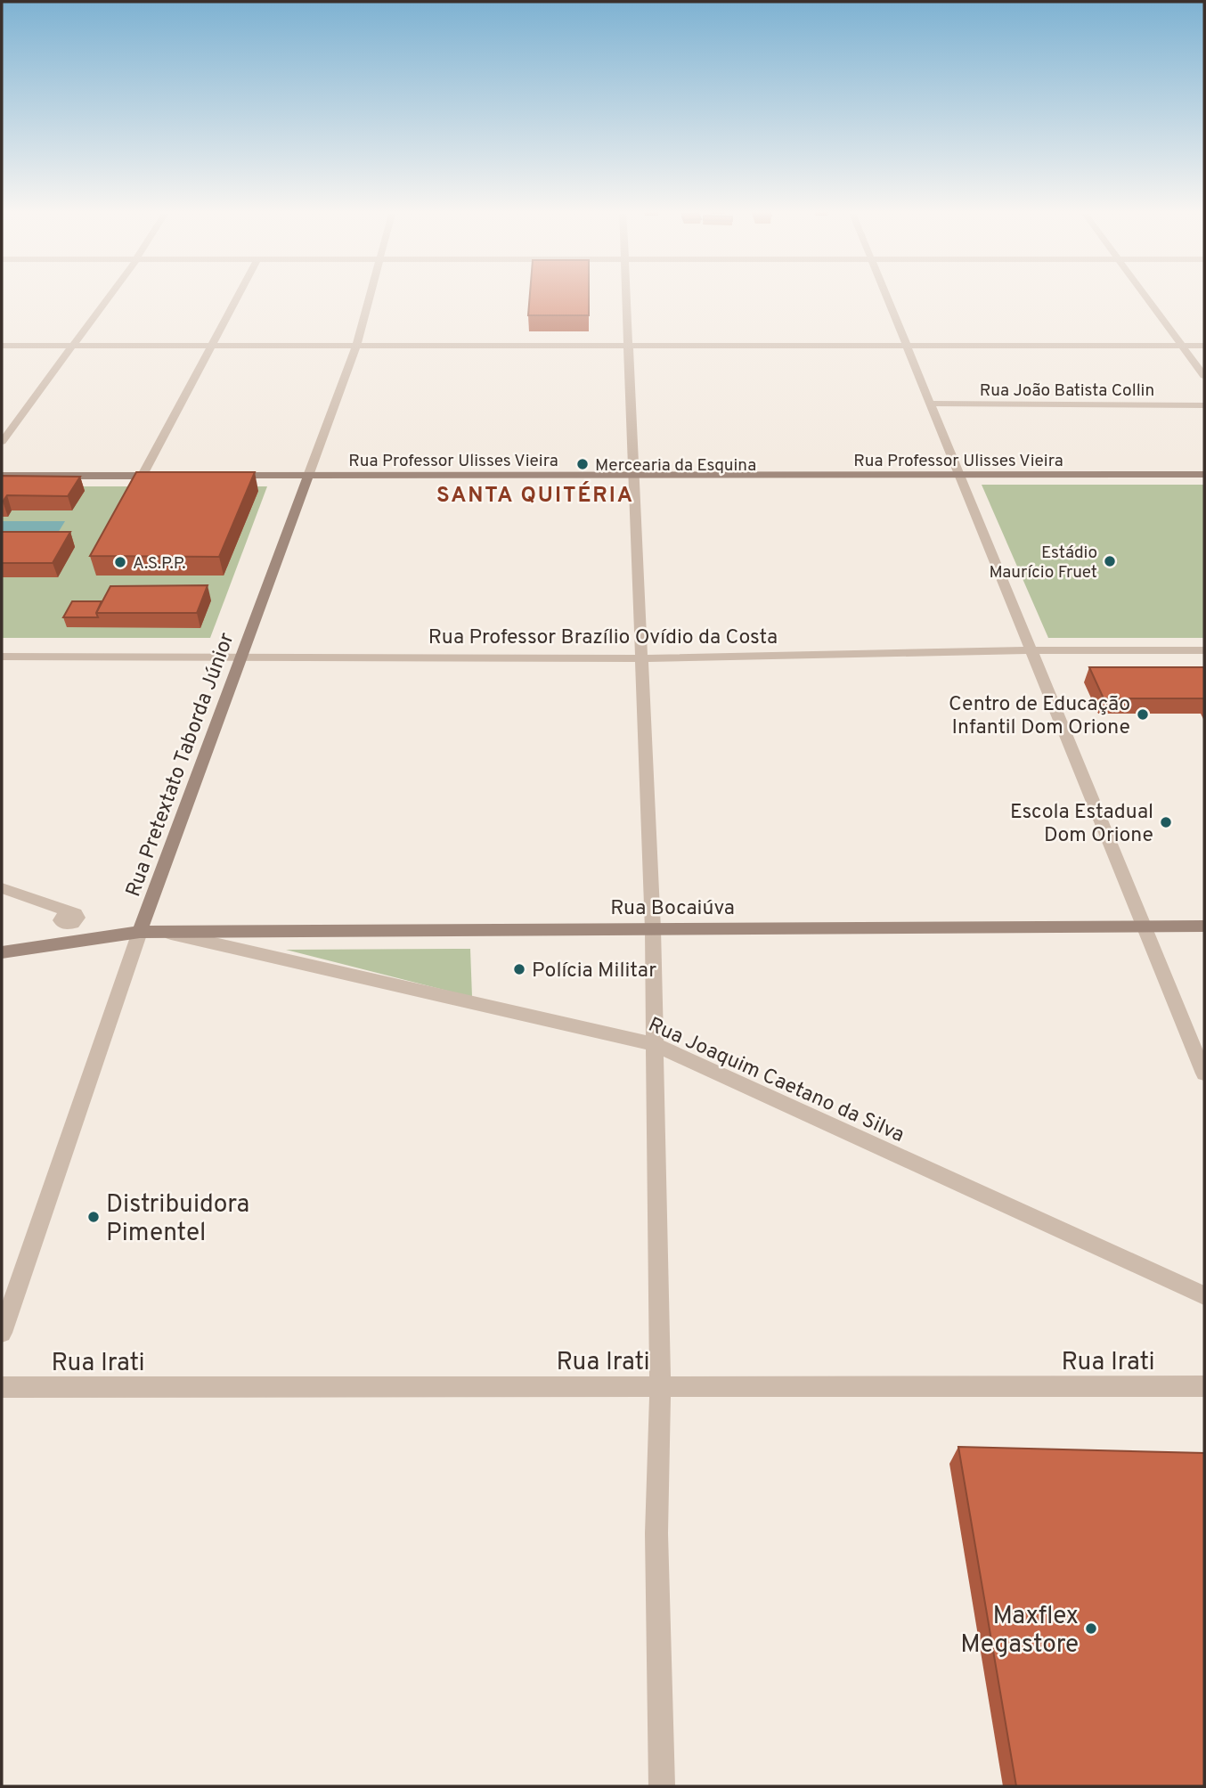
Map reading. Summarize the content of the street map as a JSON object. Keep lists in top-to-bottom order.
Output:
{
  "streets": {
    "street": [
      "Rua João Batista Collin",
      "Rua Professor Ulisses Vieira",
      "Rua Professor Brazílio Ovídio da Costa",
      "Rua Pretextato Taborda Júnior",
      "Rua Bocaiúva",
      "Rua Joaquim Caetano da Silva",
      "Rua Irati"
    ]
  },
  "crossings": [
    ["Rua Professor Ulisses Vieira", "Rua Pretextato Taborda Júnior"],
    ["Rua Professor Brazílio Ovídio da Costa", "Rua Pretextato Taborda Júnior"],
    ["Rua Pretextato Taborda Júnior", "Rua Bocaiúva"],
    ["Rua Bocaiúva", "Rua Joaquim Caetano da Silva"]
  ],
  "districts": ["SANTA QUITÉRIA"],
  "places": [
    "Mercearia da Esquina",
    "Estádio Maurício Fruet",
    "A.S.P.P.",
    "Centro de Educação Infantil Dom Orione",
    "Escola Estadual Dom Orione",
    "Polícia Militar",
    "Distribuidora Pimentel",
    "Maxflex Megastore"
  ]
}
